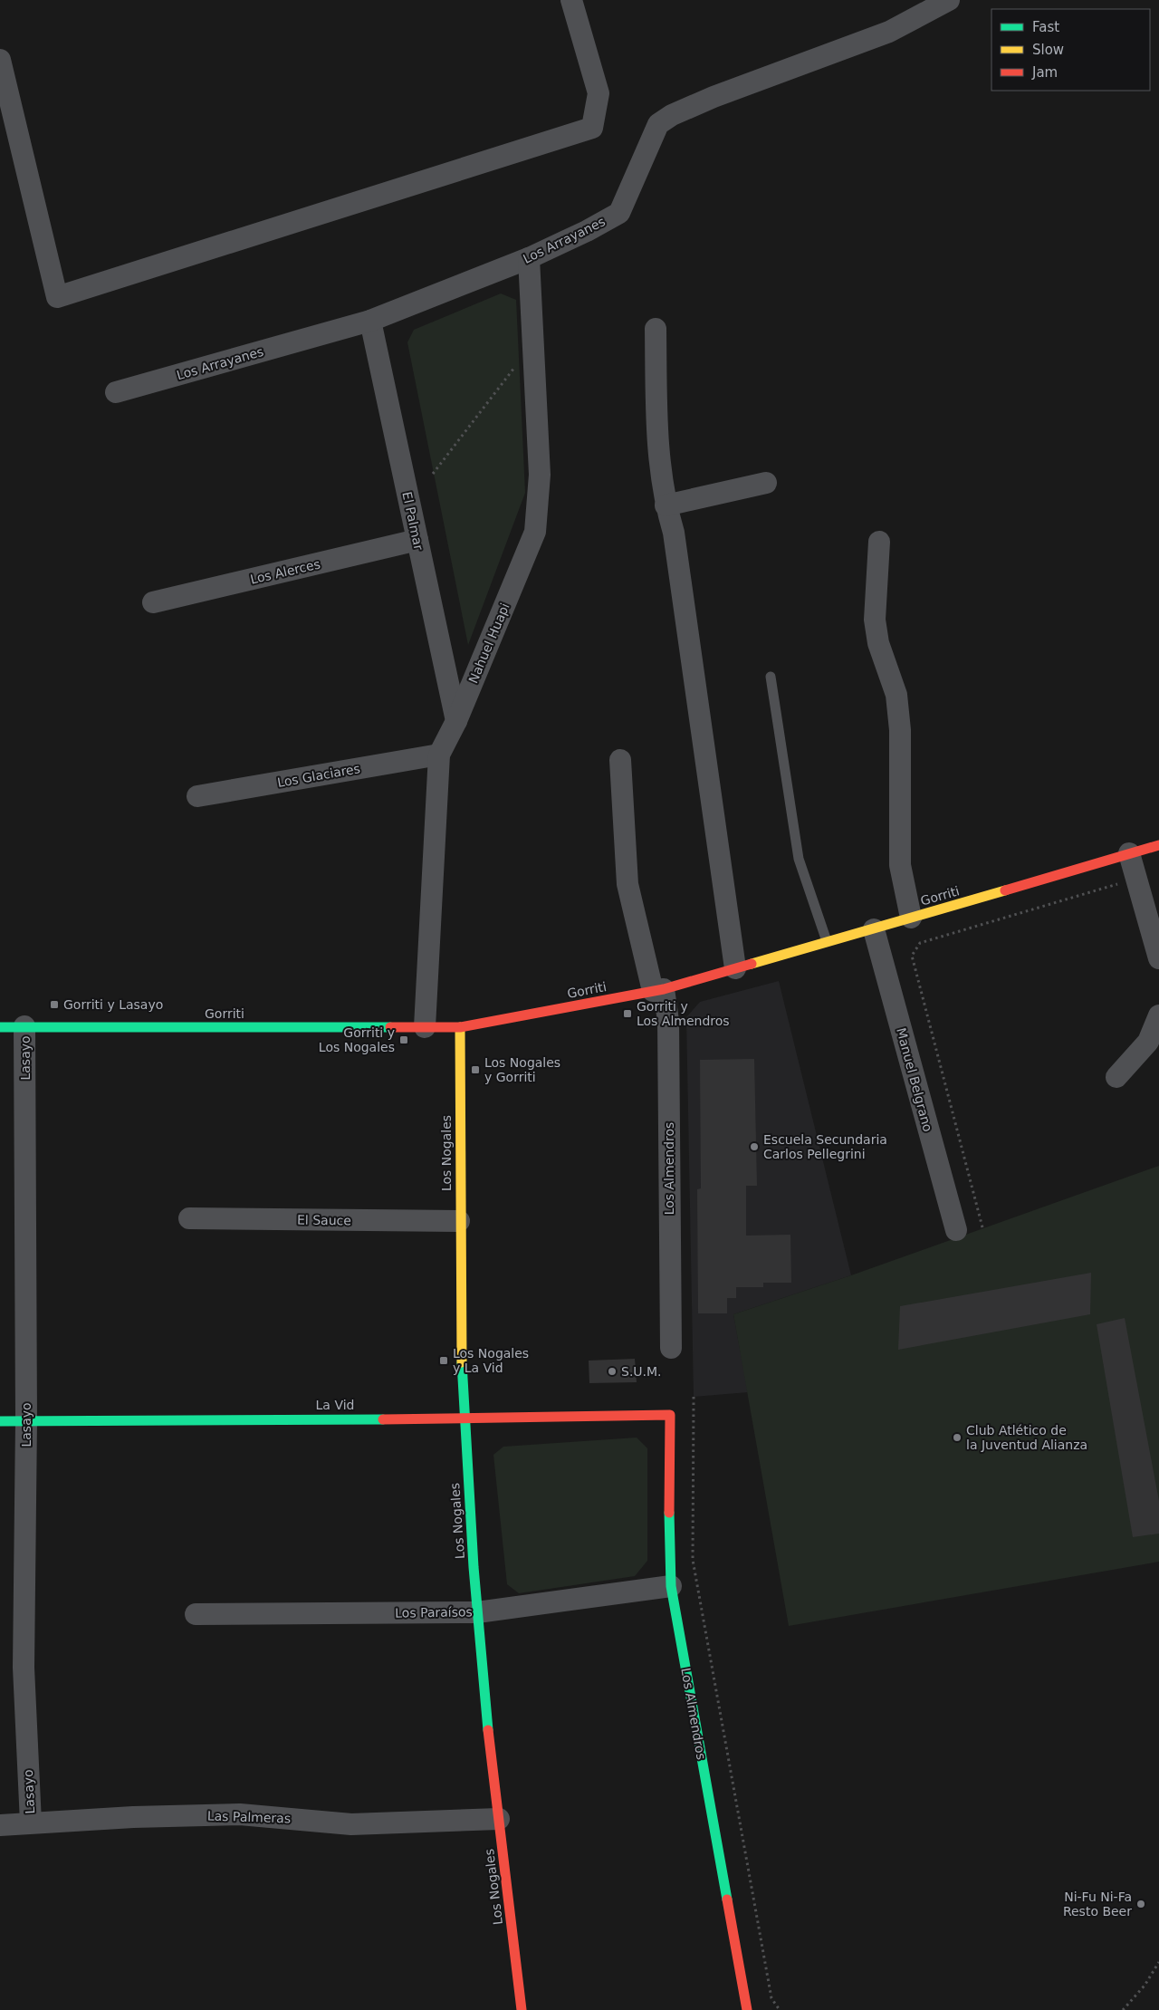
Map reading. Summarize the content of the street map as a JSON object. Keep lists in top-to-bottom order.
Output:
{
  "streets": {
    "street": [
      "Los Arrayanes",
      "El Palmar",
      "Los Alerces",
      "Nahuel Huapi",
      "Los Glaciares",
      "Gorriti",
      "Lasayo",
      "Manuel Belgrano",
      "Los Nogales",
      "Los Almendros",
      "El Sauce",
      "La Vid",
      "Los Paraísos",
      "Las Palmeras"
    ]
  },
  "crossings": [
    ["Los Arrayanes", "El Palmar"],
    ["Los Arrayanes", "Nahuel Huapi"],
    ["El Palmar", "Los Alerces"],
    ["El Palmar", "Nahuel Huapi"],
    ["Nahuel Huapi", "Los Glaciares"],
    ["Nahuel Huapi", "Gorriti"],
    ["Gorriti", "Lasayo"],
    ["Gorriti", "Manuel Belgrano"],
    ["Gorriti", "Los Nogales"],
    ["Gorriti", "Los Almendros"],
    ["Lasayo", "La Vid"],
    ["Lasayo", "Las Palmeras"],
    ["Los Nogales", "El Sauce"],
    ["Los Nogales", "La Vid"],
    ["Los Nogales", "Los Paraísos"],
    ["Los Nogales", "Las Palmeras"],
    ["Los Almendros", "La Vid"],
    ["Los Almendros", "Los Paraísos"]
  ],
  "places": {
    "transit": [
      "Gorriti y Lasayo",
      "Gorriti y Los Almendros",
      "Gorriti y Los Nogales",
      "Los Nogales y Gorriti",
      "Los Nogales y La Vid"
    ],
    "other": [
      "Escuela Secundaria Carlos Pellegrini",
      "S.U.M.",
      "Club Atlético de la Juventud Alianza",
      "Ni-Fu Ni-Fa Resto Beer"
    ]
  },
  "legend": ["Fast", "Slow", "Jam"]
}
